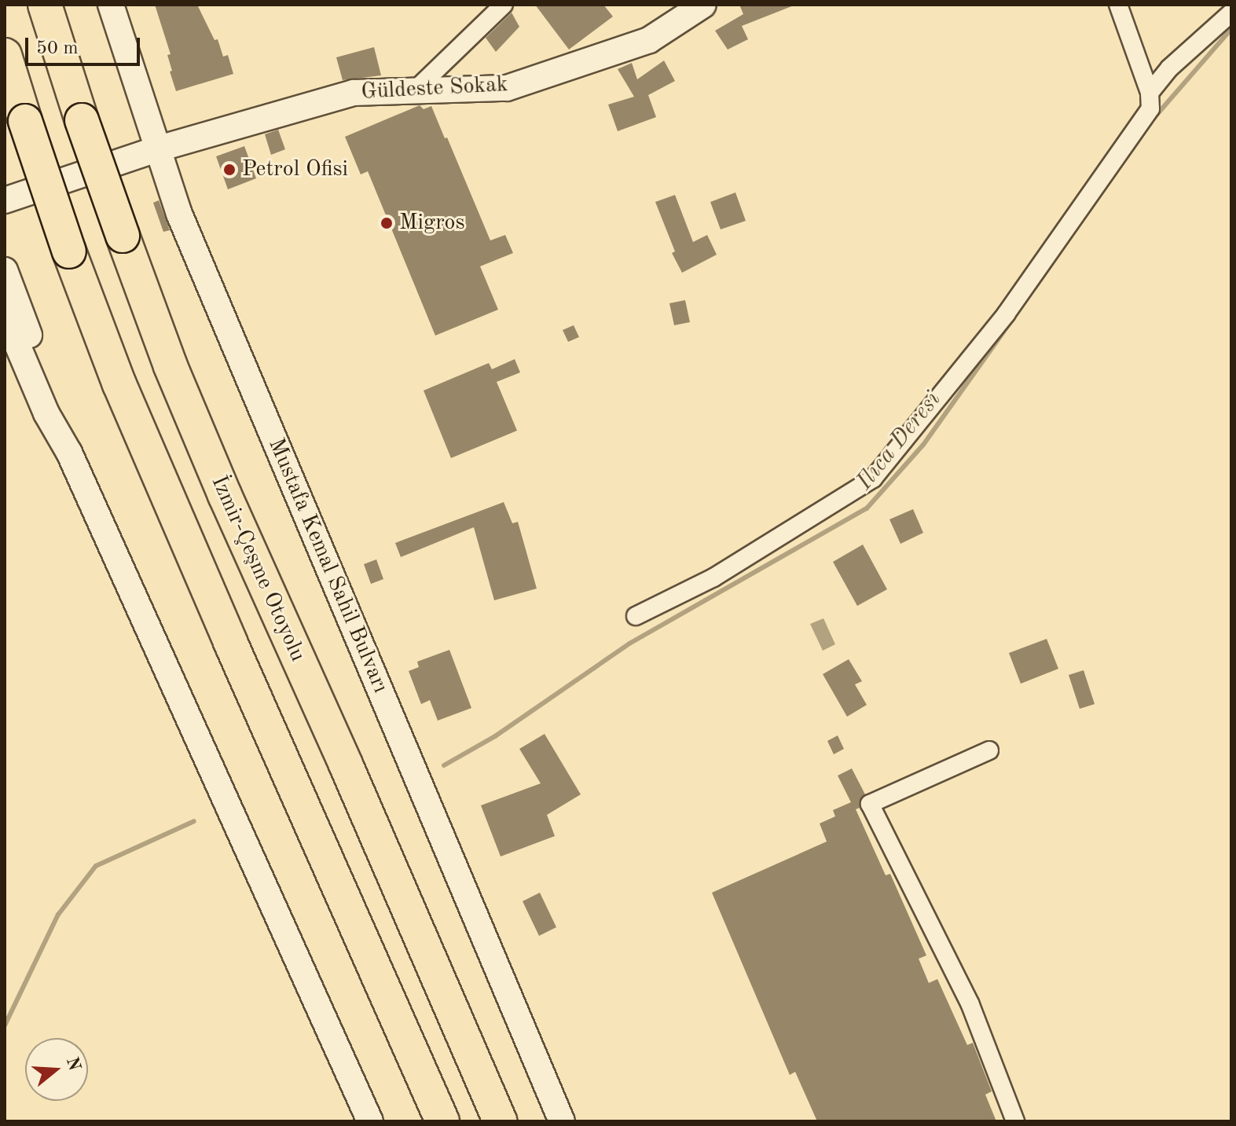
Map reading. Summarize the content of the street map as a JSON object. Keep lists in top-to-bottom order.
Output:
{
  "streets": {
    "highway": ["İzmir-Çeşme Otoyolu"],
    "street": ["Güldeste Sokak", "Mustafa Kemal Sahil Bulvarı"]
  },
  "crossings": [
    ["Güldeste Sokak", "Mustafa Kemal Sahil Bulvarı"]
  ],
  "water": ["Ilıca Deresi"],
  "places": ["Petrol Ofisi", "Migros"],
  "scale_bar": "50 m",
  "north": "right"
}
